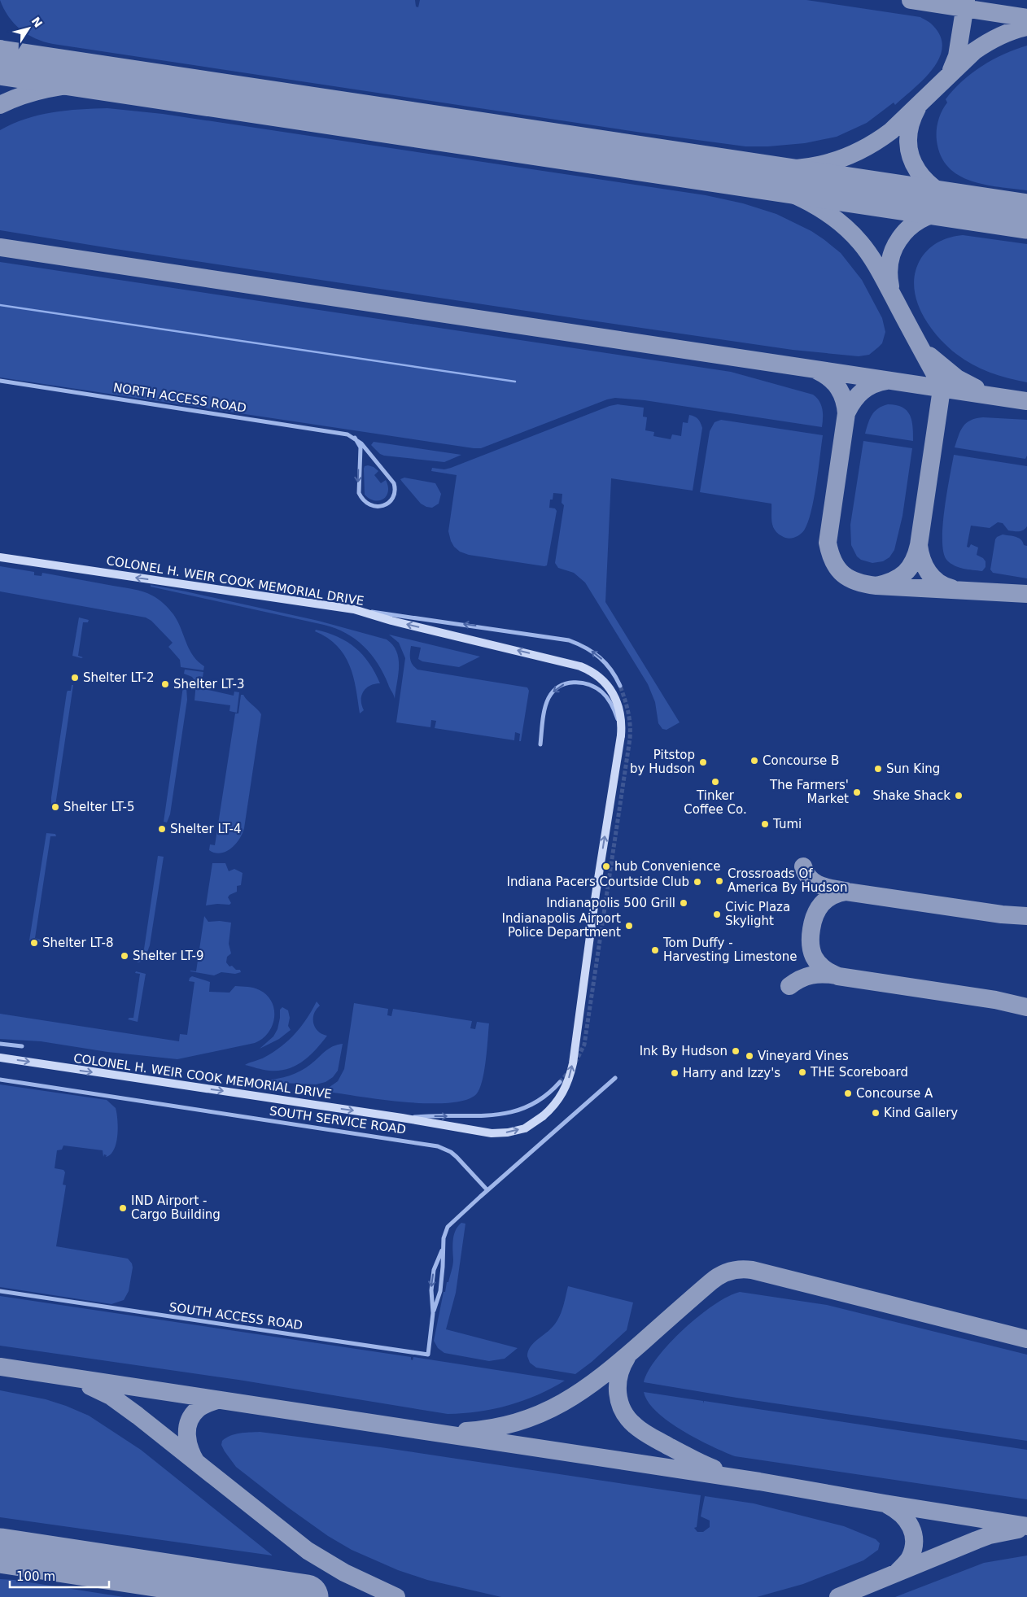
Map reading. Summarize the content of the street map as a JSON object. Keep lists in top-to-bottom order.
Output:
{
  "streets": {
    "street": [
      "NORTH ACCESS ROAD",
      "COLONEL H. WEIR COOK MEMORIAL DRIVE",
      "SOUTH SERVICE ROAD",
      "SOUTH ACCESS ROAD"
    ]
  },
  "crossings": [
    ["SOUTH SERVICE ROAD", "SOUTH ACCESS ROAD"]
  ],
  "places": [
    "Shelter LT-2",
    "Shelter LT-3",
    "Concourse B",
    "Pitstop by Hudson",
    "Sun King",
    "Tinker Coffee Co.",
    "The Farmers' Market",
    "Shake Shack",
    "Shelter LT-5",
    "Tumi",
    "Shelter LT-4",
    "hub Convenience",
    "Crossroads Of America By Hudson",
    "Indiana Pacers Courtside Club",
    "Indianapolis 500 Grill",
    "Civic Plaza Skylight",
    "Indianapolis Airport Police Department",
    "Shelter LT-8",
    "Tom Duffy - Harvesting Limestone",
    "Shelter LT-9",
    "Ink By Hudson",
    "Vineyard Vines",
    "THE Scoreboard",
    "Harry and Izzy's",
    "Concourse A",
    "Kind Gallery",
    "IND Airport - Cargo Building"
  ],
  "scale_bar": "100 m",
  "north": "top right"
}
